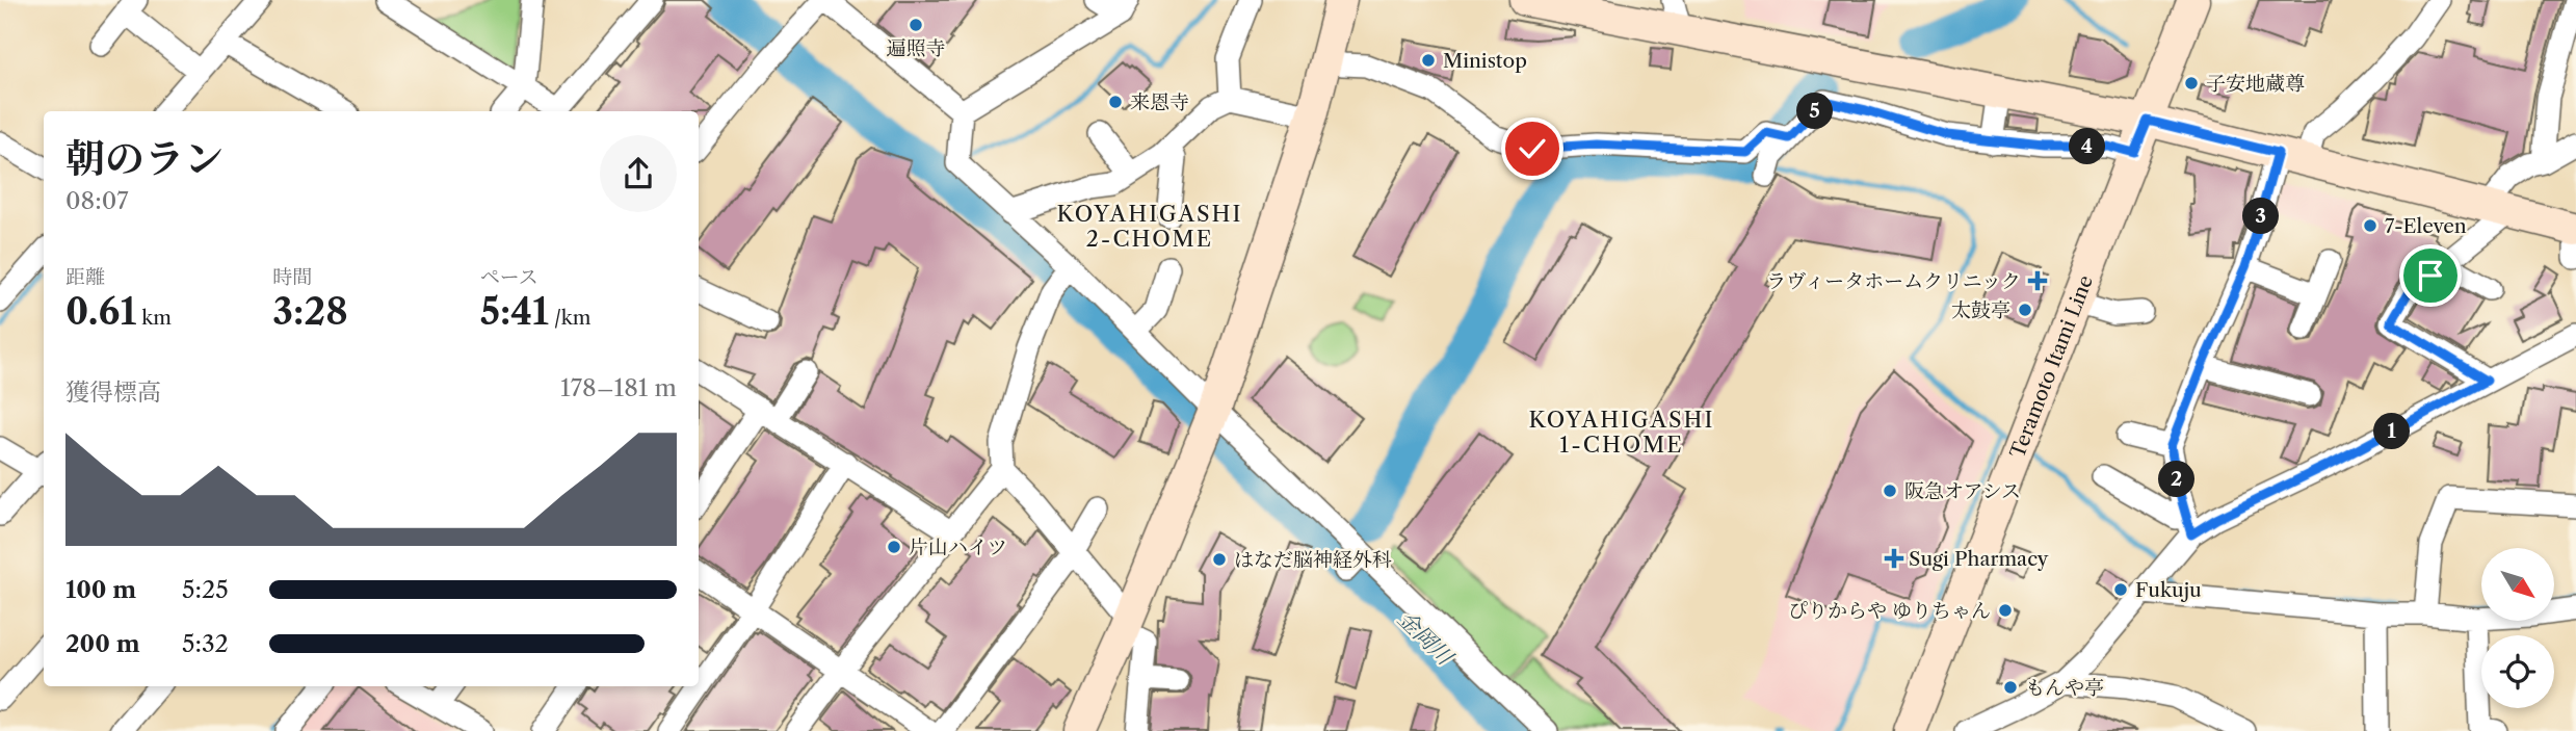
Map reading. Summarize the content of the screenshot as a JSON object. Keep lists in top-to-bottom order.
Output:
{
  "streets": {
    "street": ["Teramoto Itami Line"]
  },
  "districts": ["KOYAHIGASHI 2-CHOME", "KOYAHIGASHI 1-CHOME"],
  "water": ["金岡川"],
  "places": {
    "other": [
      "遍照寺",
      "Ministop",
      "子安地蔵尊",
      "来恩寺",
      "7-Eleven",
      "太鼓亭",
      "阪急オアシス",
      "片山ハイツ",
      "はなだ脳神経外科",
      "Fukuju",
      "ぴりからや ゆりちゃん",
      "もんや亭"
    ],
    "health": ["ラヴィータホームクリニック", "Sugi Pharmacy"]
  },
  "north": "bottom right",
  "page": {
    "pins": [
      "5",
      "4",
      "3",
      "1",
      "2"
    ],
    "heading": ["朝のラン", "08:07"],
    "stats": [
      ["距離", "0.61 km"],
      ["時間", "3:28"],
      ["ペース", "5:41 /km"]
    ],
    "chart": ["獲得標高", "178–181 m"],
    "list": [
      {
        "name": "100 m",
        "note": "5:25"
      },
      {
        "name": "200 m",
        "note": "5:32"
      }
    ]
  }
}
